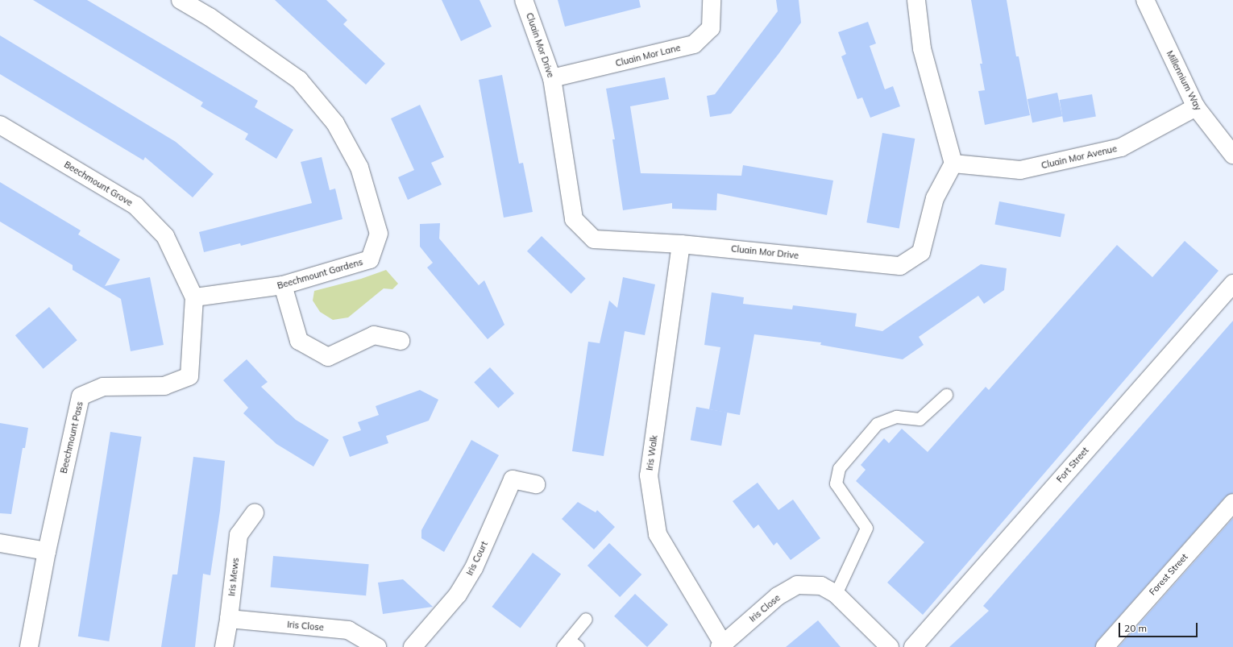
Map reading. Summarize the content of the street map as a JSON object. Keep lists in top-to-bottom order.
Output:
{
  "streets": {
    "street": [
      "Cluain Mor Drive",
      "Cluain Mor Lane",
      "Millennium Way",
      "Cluain Mor Avenue",
      "Beechmount Grove",
      "Beechmount Gardens",
      "Beechmount Pass",
      "Iris Walk",
      "Fort Street",
      "Iris Court",
      "Forest Street",
      "Iris Mews",
      "Iris Close"
    ]
  },
  "crossings": [
    ["Cluain Mor Drive", "Cluain Mor Lane"],
    ["Cluain Mor Drive", "Cluain Mor Avenue"],
    ["Cluain Mor Drive", "Iris Walk"],
    ["Millennium Way", "Cluain Mor Avenue"],
    ["Beechmount Grove", "Beechmount Gardens"],
    ["Beechmount Grove", "Beechmount Pass"],
    ["Beechmount Gardens", "Beechmount Pass"],
    ["Iris Walk", "Iris Close"],
    ["Iris Mews", "Iris Close"]
  ],
  "scale_bar": "20 m"
}
